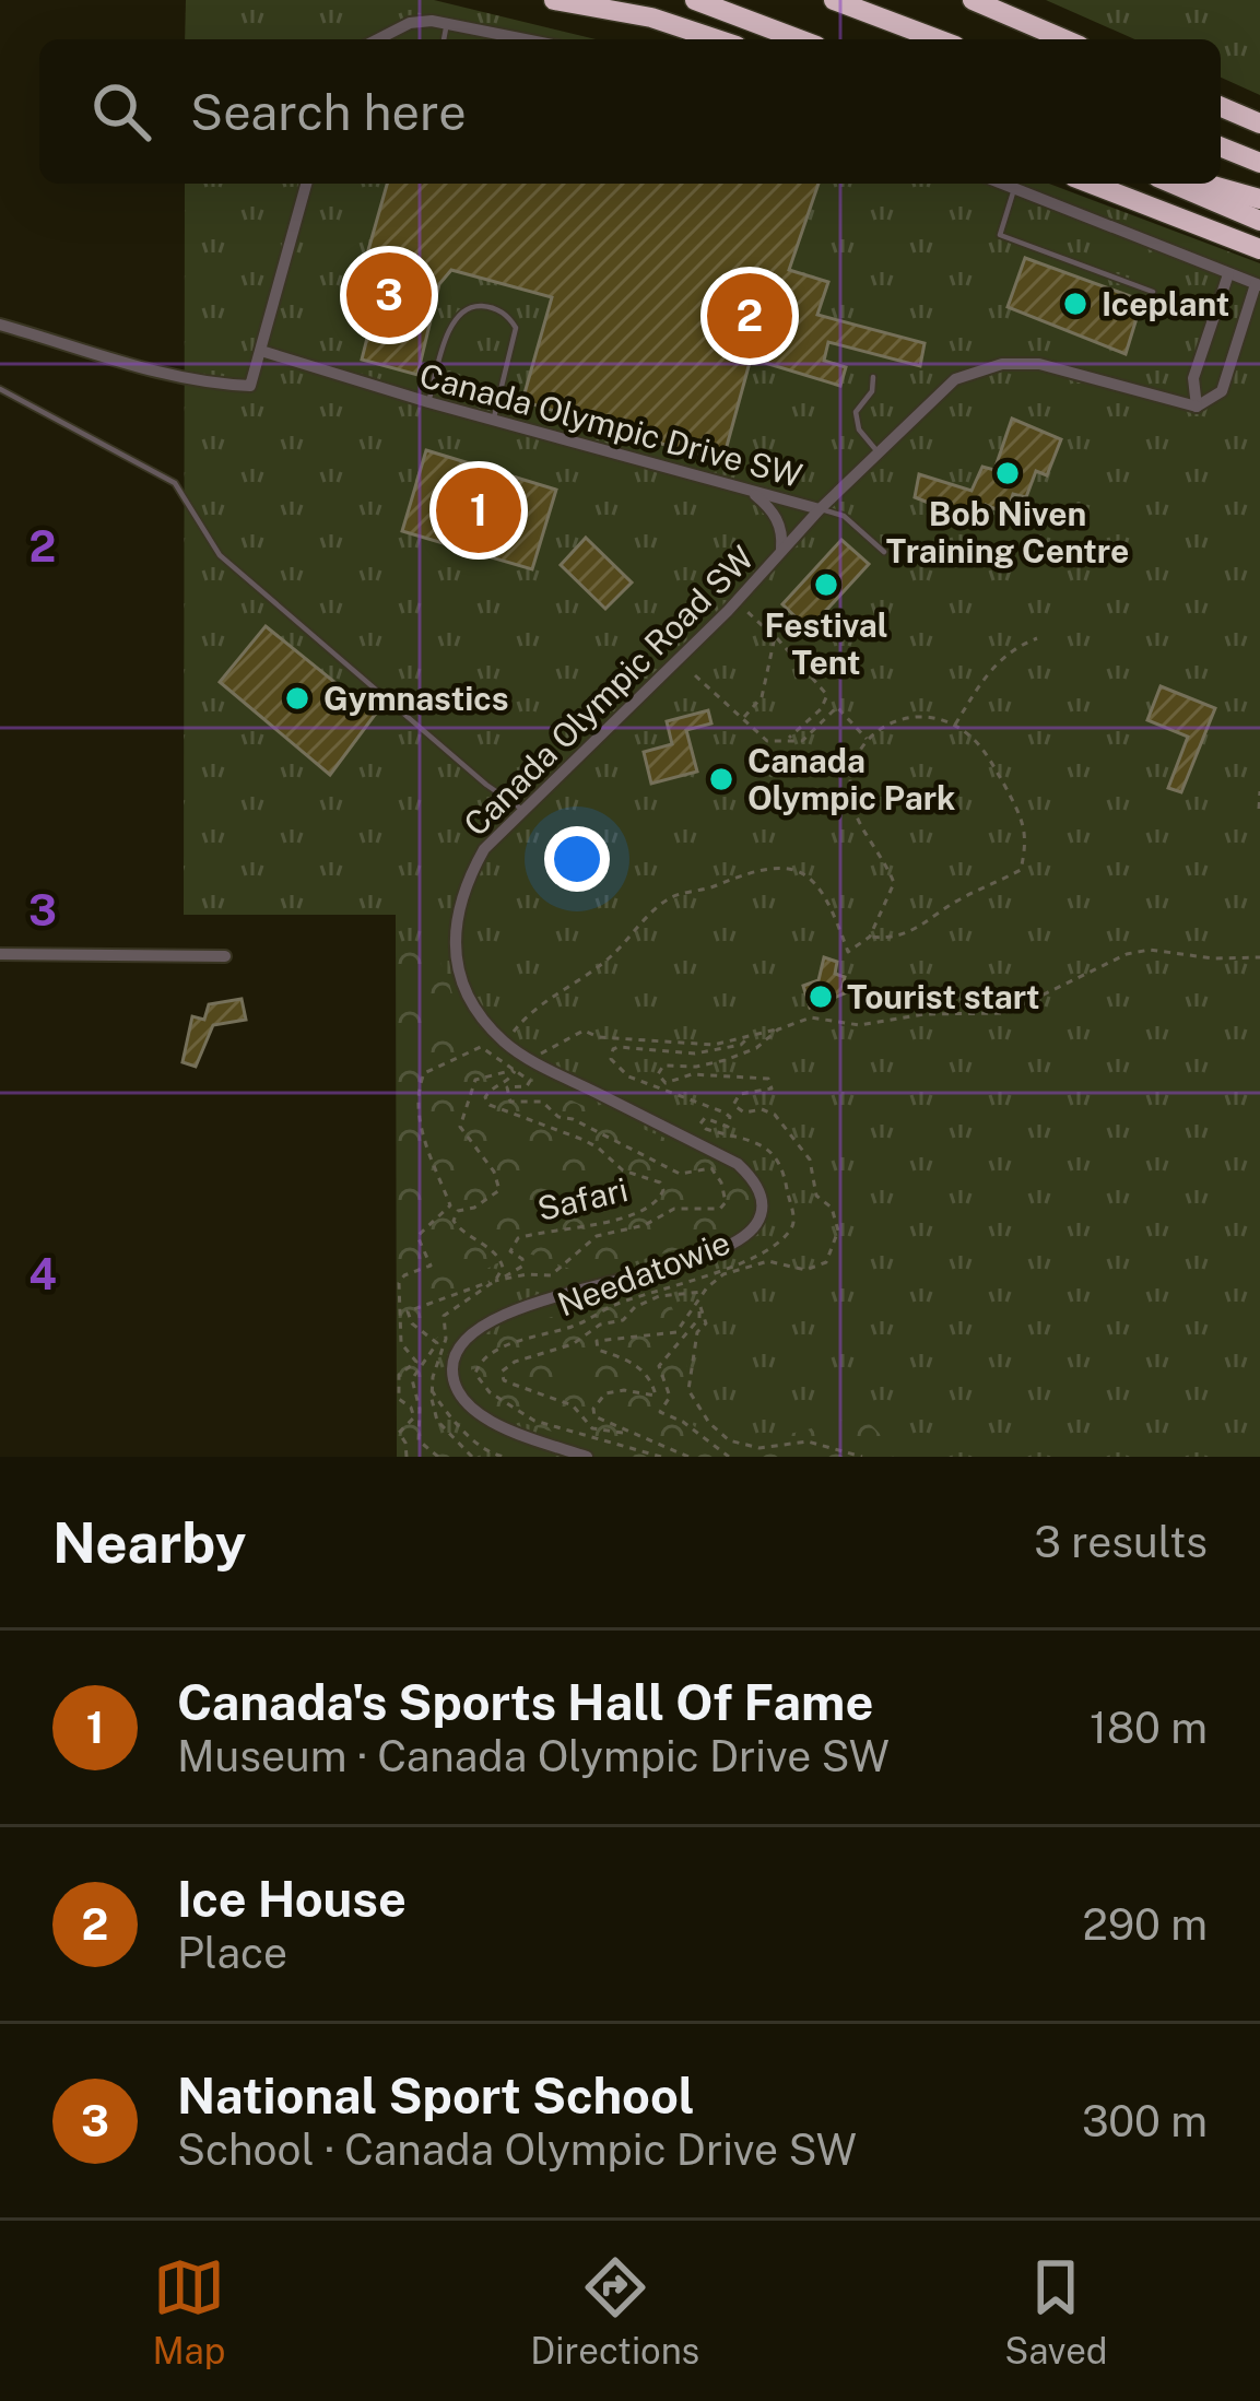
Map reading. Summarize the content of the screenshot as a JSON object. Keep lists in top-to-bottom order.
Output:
{
  "streets": {
    "street": ["Canada Olympic Drive SW", "Canada Olympic Road SW"],
    "path": ["Safari", "Needatowie"]
  },
  "crossings": [
    ["Canada Olympic Drive SW", "Canada Olympic Road SW"]
  ],
  "places": [
    "Iceplant",
    "Bob Niven Training Centre",
    "Festival Tent",
    "Gymnastics",
    "Canada Olympic Park",
    "Tourist start"
  ],
  "page": {
    "search": "Search here",
    "pins": ["3", "2", "1"],
    "heading": ["Nearby", "3 results"],
    "list": [
      {
        "mark": "1",
        "name": "Canada's Sports Hall Of Fame",
        "note": "Museum · Canada Olympic Drive SW",
        "value": "180 m"
      },
      {
        "mark": "2",
        "name": "Ice House",
        "note": "Place",
        "value": "290 m"
      },
      {
        "mark": "3",
        "name": "National Sport School",
        "note": "School · Canada Olympic Drive SW",
        "value": "300 m"
      }
    ],
    "nav": ["Map", "Directions", "Saved"]
  },
  "grid": {
    "rows": ["2", "3", "4"]
  }
}
